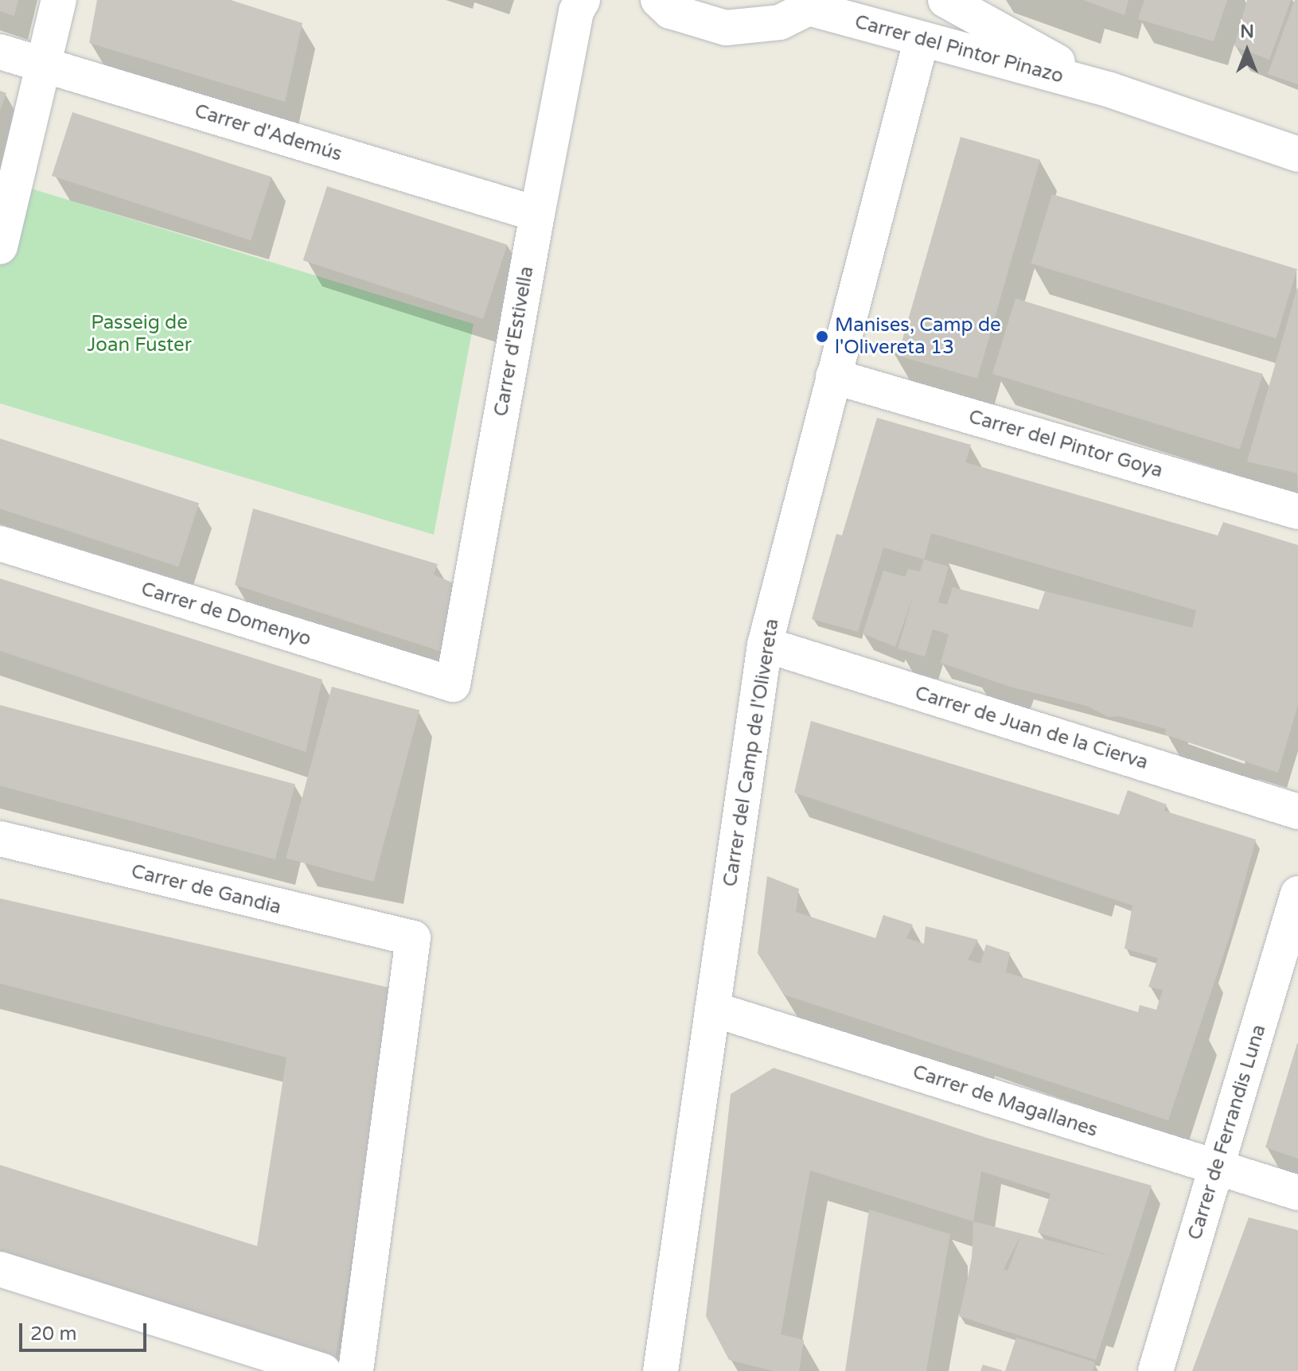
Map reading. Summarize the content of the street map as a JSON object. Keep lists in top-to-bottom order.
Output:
{
  "streets": {
    "street": [
      "Carrer del Pintor Pinazo",
      "Carrer d'Ademús",
      "Carrer d'Estivella",
      "Carrer del Pintor Goya",
      "Carrer de Domenyo",
      "Carrer de Juan de la Cierva",
      "Carrer del Camp de l'Olivereta",
      "Carrer de Gandia",
      "Carrer de Magallanes",
      "Carrer de Ferrandis Luna"
    ]
  },
  "crossings": [
    ["Carrer del Pintor Pinazo", "Carrer del Camp de l'Olivereta"],
    ["Carrer d'Ademús", "Carrer d'Estivella"],
    ["Carrer d'Estivella", "Carrer de Domenyo"],
    ["Carrer del Pintor Goya", "Carrer del Camp de l'Olivereta"],
    ["Carrer de Juan de la Cierva", "Carrer del Camp de l'Olivereta"],
    ["Carrer del Camp de l'Olivereta", "Carrer de Magallanes"],
    ["Carrer de Magallanes", "Carrer de Ferrandis Luna"]
  ],
  "parks": ["Passeig de Joan Fuster"],
  "places": ["Manises, Camp de l'Olivereta 13"],
  "scale_bar": "20 m",
  "north": "top"
}
